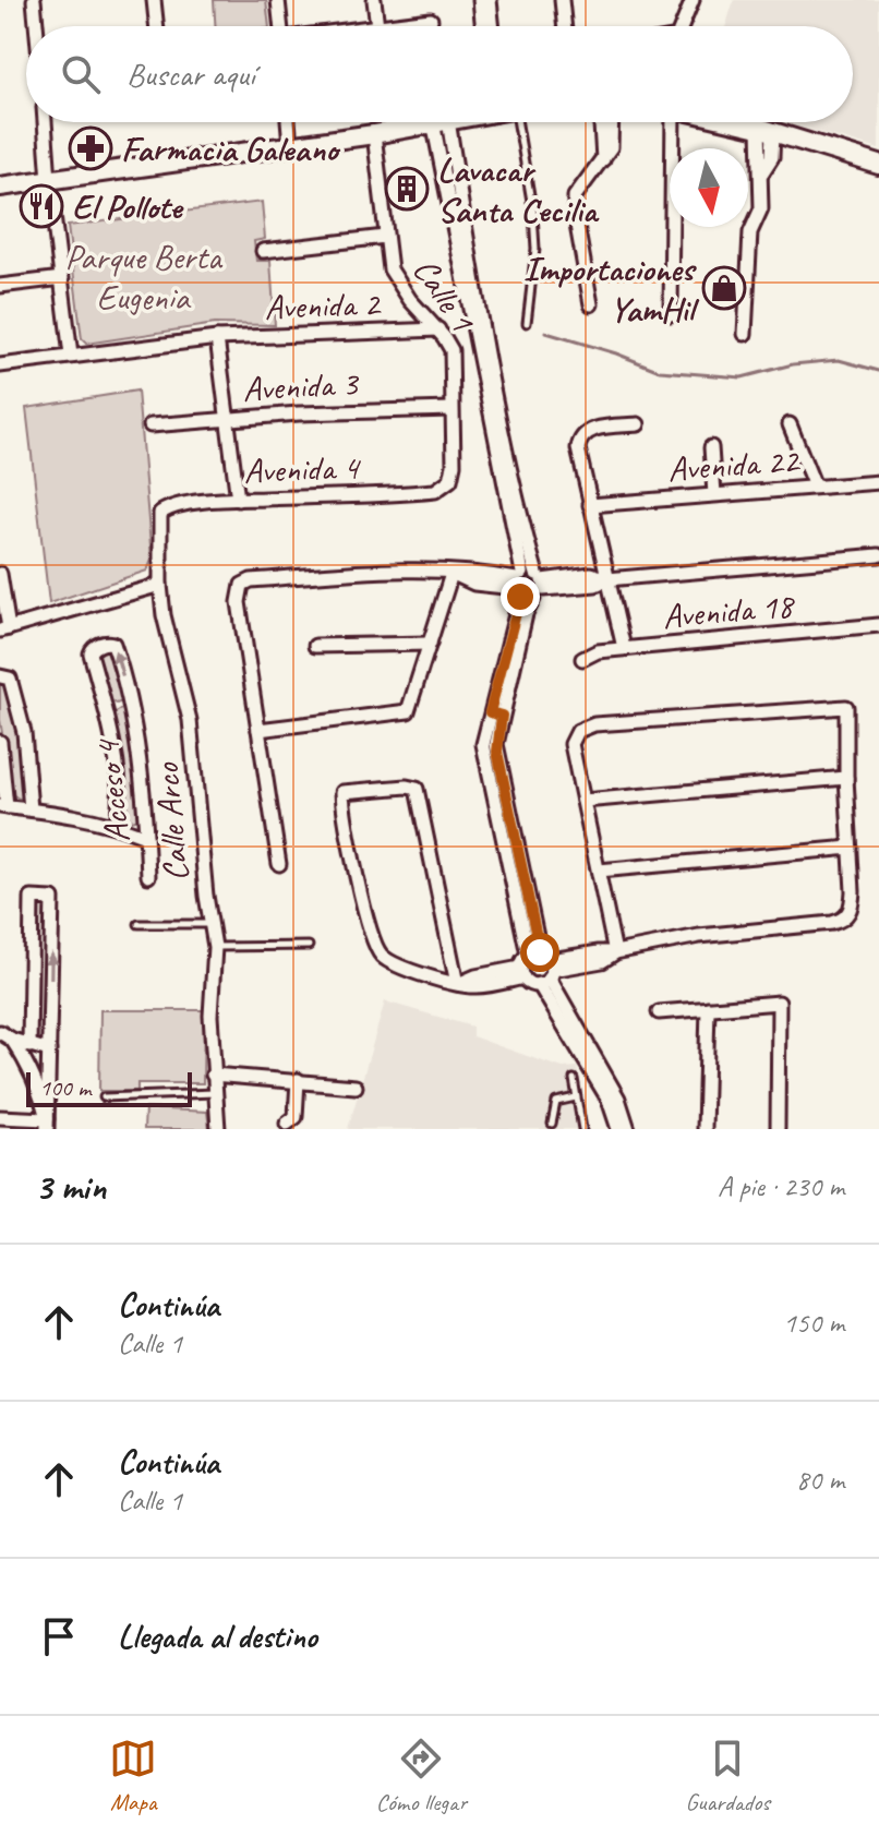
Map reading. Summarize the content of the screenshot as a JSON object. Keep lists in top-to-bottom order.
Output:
{
  "streets": {
    "street": [
      "Calle 1",
      "Avenida 2",
      "Avenida 3",
      "Avenida 22",
      "Avenida 4",
      "Avenida 18",
      "Acceso 4",
      "Calle Arco"
    ]
  },
  "crossings": [
    ["Calle 1", "Avenida 2"],
    ["Calle 1", "Avenida 3"],
    ["Calle 1", "Avenida 4"],
    ["Avenida 4", "Calle Arco"]
  ],
  "parks": ["Parque Berta Eugenia"],
  "places": {
    "pharmacy": ["Farmacia Galeano"],
    "building": ["Lavacar Santa Cecilia"],
    "restaurant": ["El Pollote"],
    "shop": ["Importaciones YamHil"]
  },
  "scale_bar": "100 m",
  "north": "bottom",
  "page": {
    "search": "Buscar aquí",
    "scale": "100 m",
    "heading": ["3 min", "A pie · 230 m"],
    "list": [
      ["Continúa", "Calle 1", "150 m"],
      ["Continúa", "Calle 1", "80 m"],
      "Llegada al destino"
    ],
    "nav": ["Mapa", "Cómo llegar", "Guardados"]
  }
}
